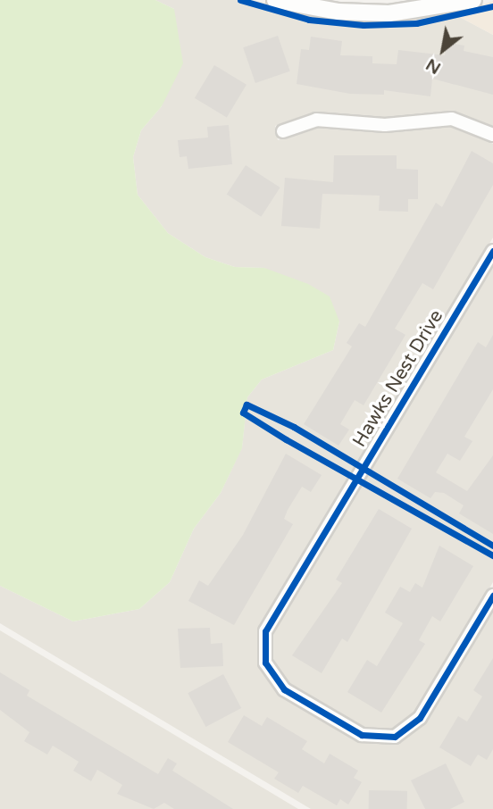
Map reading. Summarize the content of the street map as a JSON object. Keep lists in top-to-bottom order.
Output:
{
  "streets": {
    "street": ["Hawks Nest Drive"]
  },
  "north": "bottom left"
}
